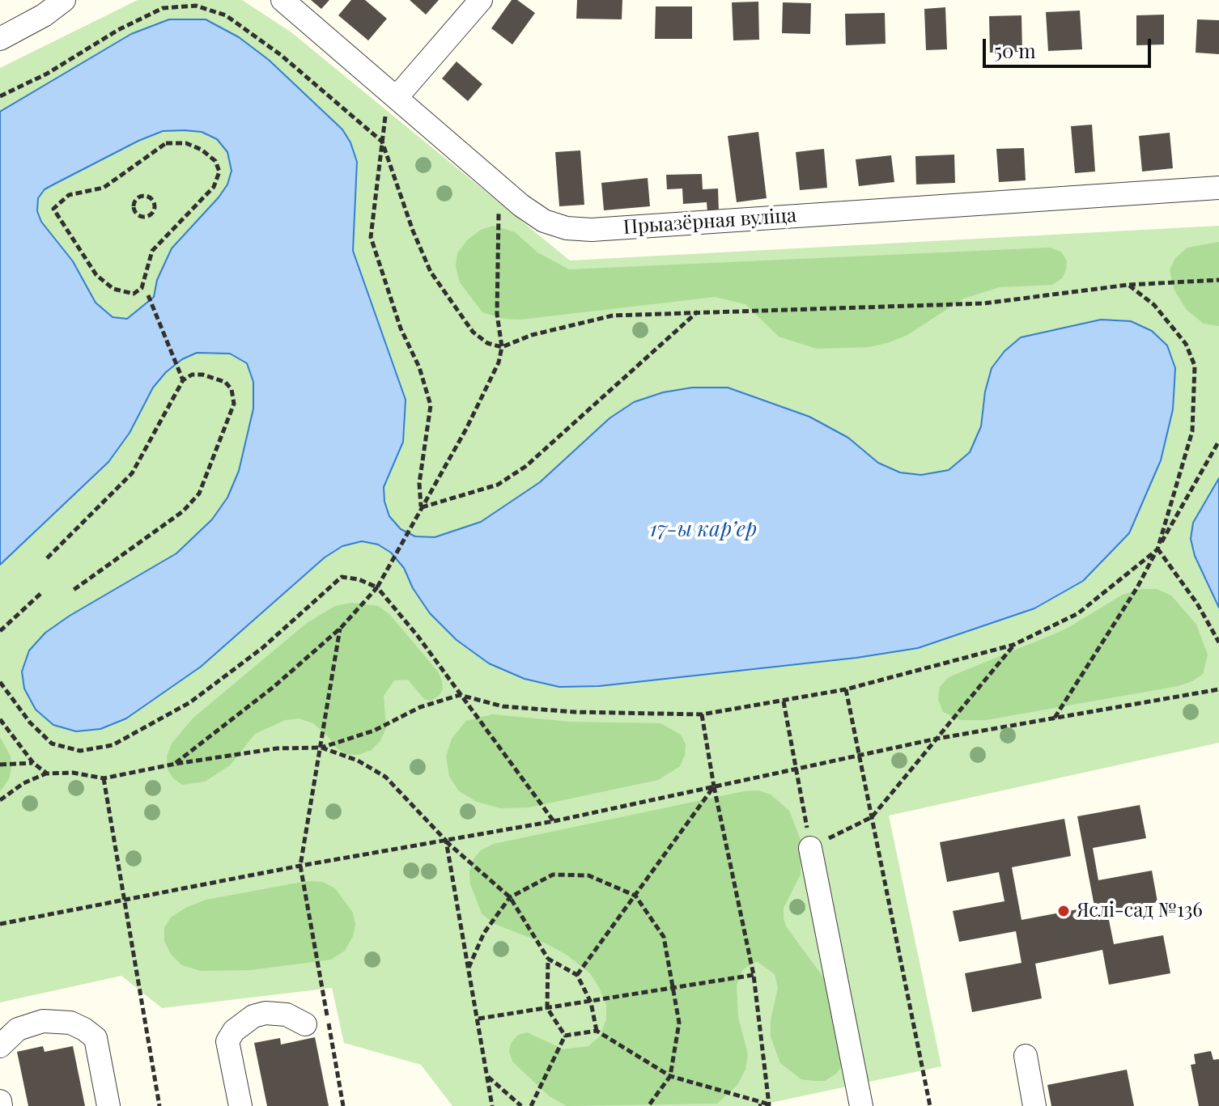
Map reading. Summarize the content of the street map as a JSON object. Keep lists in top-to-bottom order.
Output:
{
  "streets": {
    "street": ["Прыазёрная вуліца"]
  },
  "water": ["17-ы кар’ер"],
  "places": ["Яслі-сад №136"],
  "scale_bar": "50 m"
}
